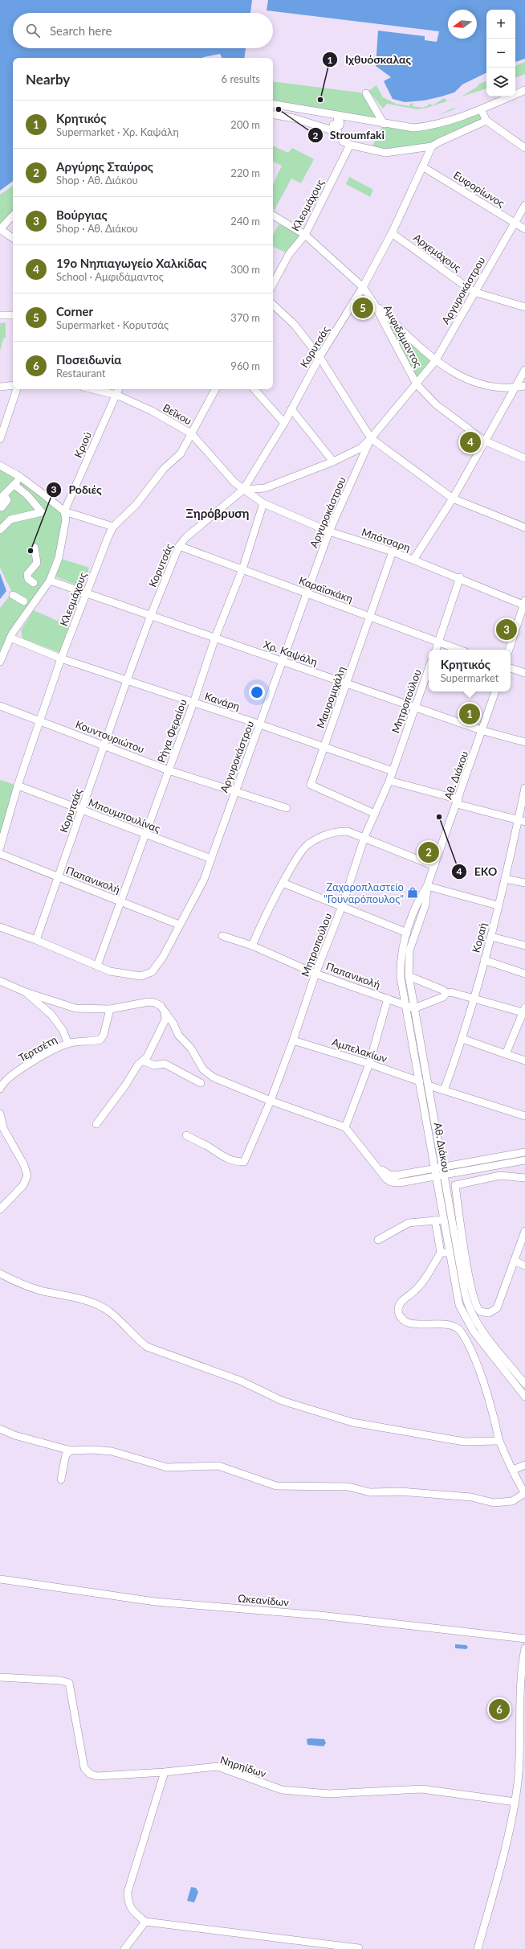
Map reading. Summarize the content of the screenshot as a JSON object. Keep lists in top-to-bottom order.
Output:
{
  "streets": {
    "street": [
      "Ευφορίωνος",
      "Κλεομάχους",
      "Αρχεμάχους",
      "Αργυροκάστρου",
      "Αμφιδάμαντος",
      "Κορυτσάς",
      "Βεΐκου",
      "Κριού",
      "Μπότσαρη",
      "Καραϊσκάκη",
      "Χρ. Καψάλη",
      "Μαυρομιχάλη",
      "Κανάρη",
      "Μητροπούλου",
      "Ρήγα Φεραίου",
      "Κουντουριώτου",
      "Αθ. Διάκου",
      "Μπουμπουλίνας",
      "Παπανικολή",
      "Κοραή",
      "Τερτσέτη",
      "Αμπελακίων",
      "Ωκεανίδων",
      "Νηρηίδων"
    ]
  },
  "crossings": [
    ["Ευφορίωνος", "Αργυροκάστρου"],
    ["Ευφορίωνος", "Κορυτσάς"],
    ["Κλεομάχους", "Αμφιδάμαντος"],
    ["Κλεομάχους", "Βεΐκου"],
    ["Κλεομάχους", "Χρ. Καψάλη"],
    ["Κλεομάχους", "Κανάρη"],
    ["Κλεομάχους", "Κουντουριώτου"],
    ["Κλεομάχους", "Μπουμπουλίνας"],
    ["Αρχεμάχους", "Αργυροκάστρου"],
    ["Αρχεμάχους", "Κορυτσάς"],
    ["Αργυροκάστρου", "Αμφιδάμαντος"],
    ["Αργυροκάστρου", "Κορυτσάς"],
    ["Αργυροκάστρου", "Μπότσαρη"],
    ["Αργυροκάστρου", "Καραϊσκάκη"],
    ["Αργυροκάστρου", "Χρ. Καψάλη"],
    ["Αργυροκάστρου", "Κανάρη"],
    ["Αργυροκάστρου", "Ρήγα Φεραίου"],
    ["Αργυροκάστρου", "Κουντουριώτου"],
    ["Αργυροκάστρου", "Μπουμπουλίνας"],
    ["Αργυροκάστρου", "Παπανικολή"],
    ["Αμφιδάμαντος", "Κορυτσάς"],
    ["Κορυτσάς", "Βεΐκου"],
    ["Κορυτσάς", "Μπότσαρη"],
    ["Κορυτσάς", "Καραϊσκάκη"],
    ["Κορυτσάς", "Χρ. Καψάλη"],
    ["Κορυτσάς", "Κανάρη"],
    ["Κορυτσάς", "Κουντουριώτου"],
    ["Κορυτσάς", "Μπουμπουλίνας"],
    ["Κορυτσάς", "Παπανικολή"],
    ["Βεΐκου", "Κριού"],
    ["Βεΐκου", "Μπότσαρη"],
    ["Μπότσαρη", "Μαυρομιχάλη"],
    ["Μπότσαρη", "Ρήγα Φεραίου"],
    ["Καραϊσκάκη", "Μαυρομιχάλη"],
    ["Καραϊσκάκη", "Ρήγα Φεραίου"],
    ["Χρ. Καψάλη", "Μαυρομιχάλη"],
    ["Χρ. Καψάλη", "Μητροπούλου"],
    ["Χρ. Καψάλη", "Ρήγα Φεραίου"],
    ["Χρ. Καψάλη", "Αθ. Διάκου"],
    ["Μαυρομιχάλη", "Κανάρη"],
    ["Μαυρομιχάλη", "Μητροπούλου"],
    ["Κανάρη", "Μητροπούλου"],
    ["Κανάρη", "Ρήγα Φεραίου"],
    ["Μητροπούλου", "Παπανικολή"],
    ["Μητροπούλου", "Αμπελακίων"],
    ["Ρήγα Φεραίου", "Κουντουριώτου"],
    ["Ρήγα Φεραίου", "Μπουμπουλίνας"],
    ["Ρήγα Φεραίου", "Παπανικολή"],
    ["Αθ. Διάκου", "Παπανικολή"],
    ["Αθ. Διάκου", "Αμπελακίων"]
  ],
  "districts": ["Ξηρόβρυση"],
  "places": {
    "other": [
      "Ιχθυόσκαλας",
      "Stroumfaki",
      "Ροδιές",
      "ΕΚΟ"
    ],
    "shop": ["Ζαχαροπλαστείο \"Γουναρόπουλος\""]
  },
  "north": "left",
  "page": {
    "map_buttons": ["+", "−"],
    "search": "Search here",
    "heading": ["Nearby", "6 results"],
    "list": [
      {
        "mark": "1",
        "name": "Κρητικός",
        "note": "Supermarket · Χρ. Καψάλη",
        "value": "200 m"
      },
      {
        "mark": "2",
        "name": "Αργύρης Σταύρος",
        "note": "Shop · Αθ. Διάκου",
        "value": "220 m"
      },
      {
        "mark": "3",
        "name": "Βούργιας",
        "note": "Shop · Αθ. Διάκου",
        "value": "240 m"
      },
      {
        "mark": "4",
        "name": "19ο Νηπιαγωγείο Χαλκίδας",
        "note": "School · Αμφιδάμαντος",
        "value": "300 m"
      },
      {
        "mark": "5",
        "name": "Corner",
        "note": "Supermarket · Κορυτσάς",
        "value": "370 m"
      },
      {
        "mark": "6",
        "name": "Ποσειδωνία",
        "note": "Restaurant",
        "value": "960 m"
      }
    ],
    "pins": [
      "5",
      "4",
      "3",
      "1",
      "2",
      "6"
    ],
    "popup": ["Κρητικός", "Supermarket"]
  }
}
